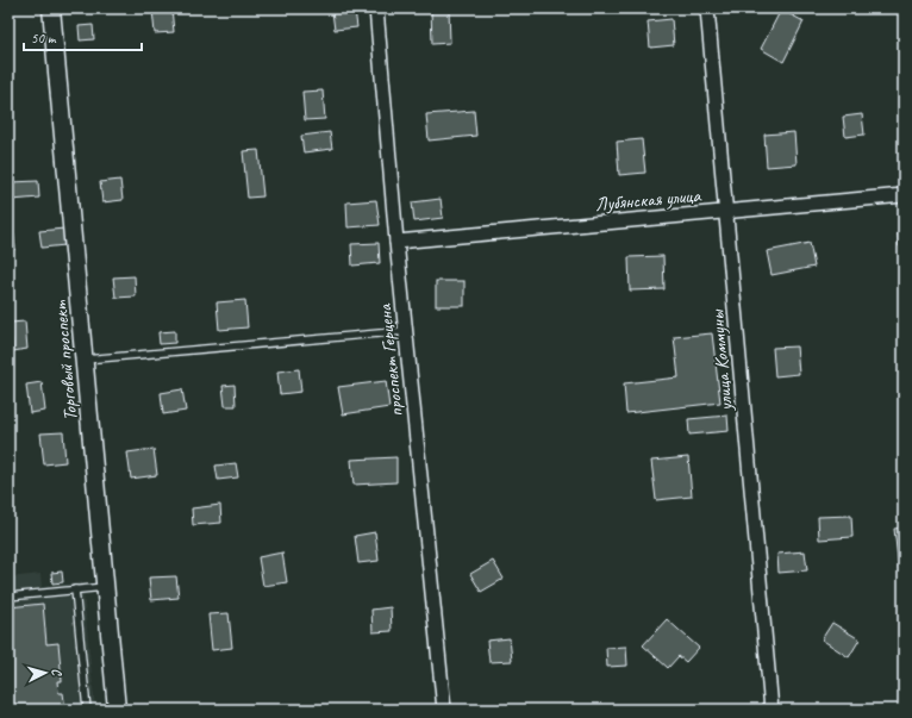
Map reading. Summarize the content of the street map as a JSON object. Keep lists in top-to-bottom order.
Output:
{
  "streets": {
    "street": [
      "Лубянская улица",
      "Торговый проспект",
      "проспект Герцена",
      "улица Коммуны"
    ]
  },
  "crossings": [
    ["Лубянская улица", "проспект Герцена"],
    ["Лубянская улица", "улица Коммуны"]
  ],
  "scale_bar": "50 m",
  "north": "right"
}
